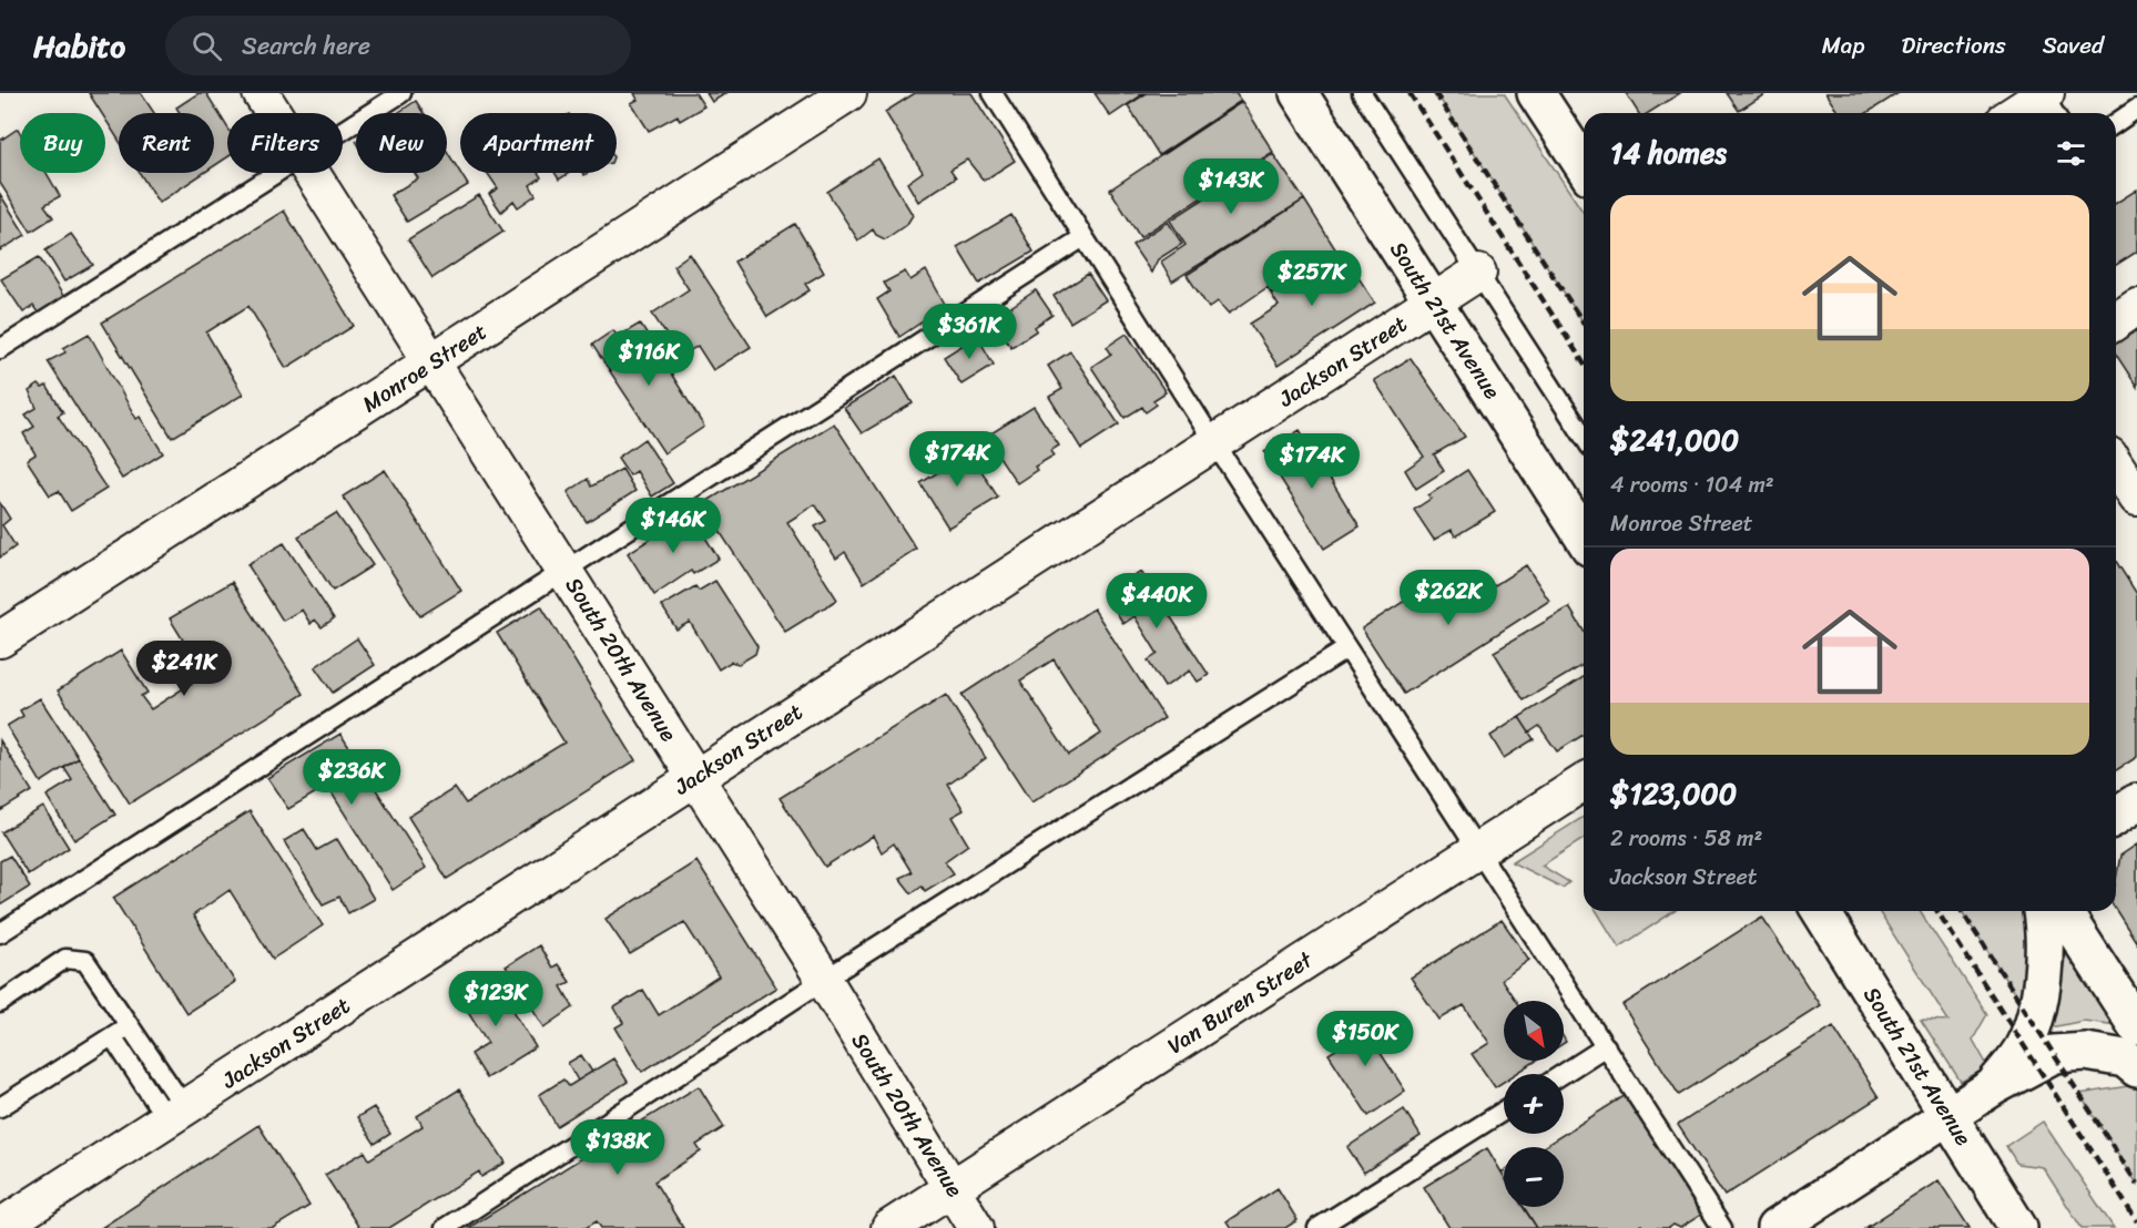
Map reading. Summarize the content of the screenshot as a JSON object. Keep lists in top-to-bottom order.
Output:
{
  "streets": {
    "main road": ["South 21st Avenue"],
    "street": [
      "Jackson Street",
      "Monroe Street",
      "South 20th Avenue",
      "Van Buren Street"
    ]
  },
  "crossings": [
    ["South 21st Avenue", "Jackson Street"],
    ["Jackson Street", "South 20th Avenue"],
    ["Monroe Street", "South 20th Avenue"],
    ["South 20th Avenue", "Van Buren Street"]
  ],
  "north": "bottom right",
  "page": {
    "header": "Habito",
    "search": "Search here",
    "nav": ["Map", "Directions", "Saved"],
    "chip": [
      "Buy",
      "Rent",
      "Filters",
      "New",
      "Apartment"
    ],
    "heading": "14 homes",
    "price": [
      "$143K",
      "$257K",
      "$361K",
      "$116K",
      "$174K",
      "$174K",
      "$146K",
      "$262K",
      "$440K",
      "$241K",
      "$236K",
      "$123K",
      "$150K",
      "$138K"
    ],
    "list": [
      {
        "name": "$241,000",
        "note": "4 rooms · 104 m² · Monroe Street"
      },
      {
        "name": "$123,000",
        "note": "2 rooms · 58 m² · Jackson Street"
      }
    ],
    "map_buttons": ["+", "−"]
  }
}
